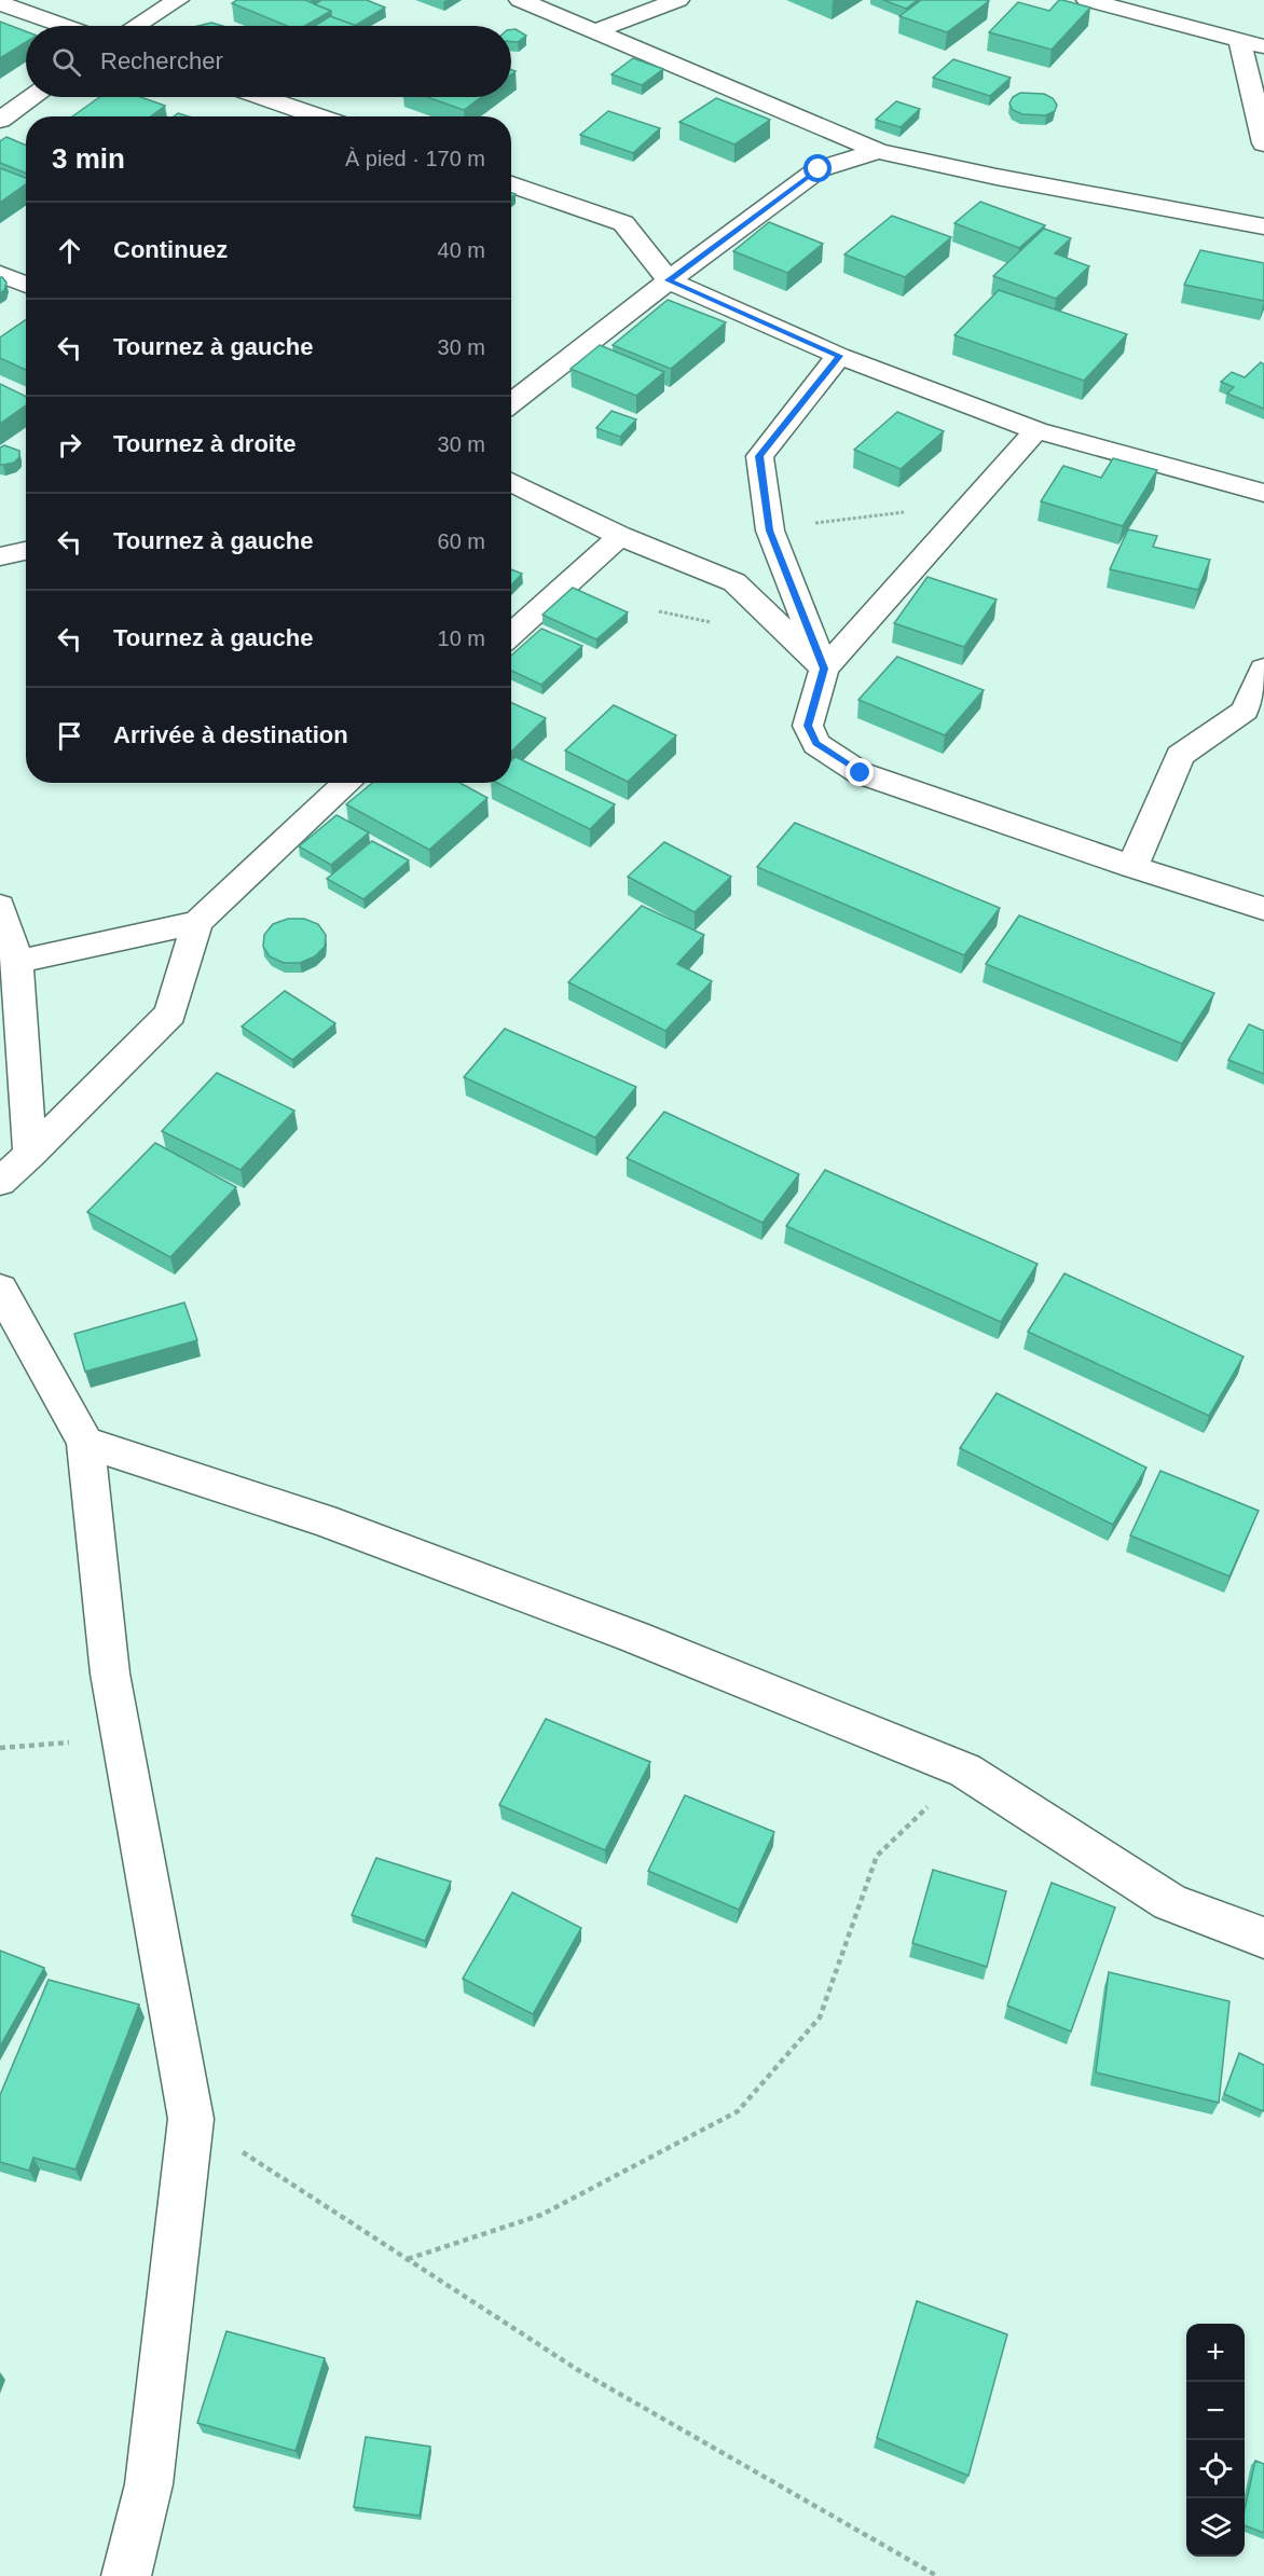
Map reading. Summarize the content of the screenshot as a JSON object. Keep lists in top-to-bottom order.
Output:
{
  "page": {
    "search": "Rechercher",
    "heading": ["3 min", "À pied · 170 m"],
    "list": [
      ["Continuez", "40 m"],
      ["Tournez à gauche", "30 m"],
      ["Tournez à droite", "30 m"],
      ["Tournez à gauche", "60 m"],
      ["Tournez à gauche", "10 m"],
      "Arrivée à destination"
    ],
    "map_buttons": ["+", "−"]
  }
}
